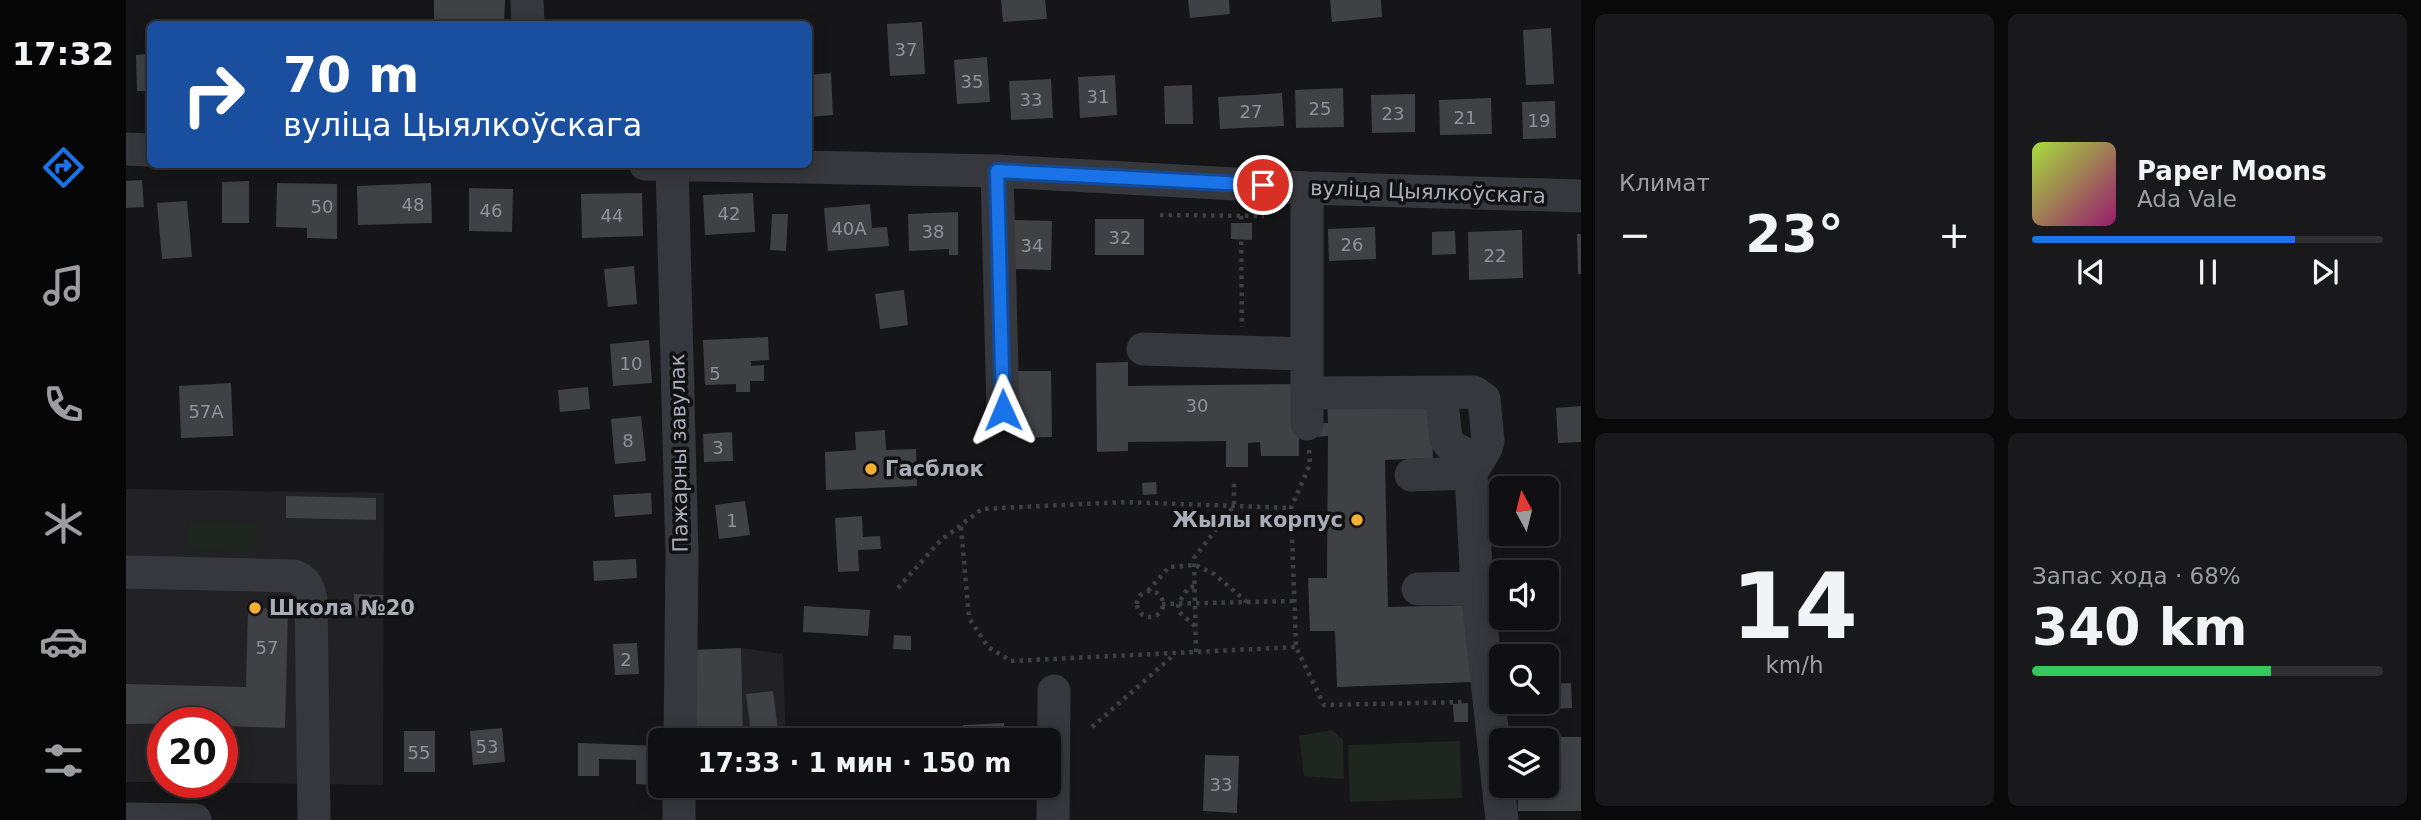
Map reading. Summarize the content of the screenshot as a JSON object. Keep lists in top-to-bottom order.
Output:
{
  "streets": {
    "street": ["вуліца Цыялкоўскага", "Пажарны завулак"]
  },
  "places": ["Гасблок", "Жылы корпус", "Школа №20"],
  "house_numbers": [
    "37",
    "35",
    "31",
    "33",
    "25",
    "27",
    "23",
    "21",
    "19",
    "48",
    "50",
    "46",
    "42",
    "44",
    "40А",
    "38",
    "32",
    "26",
    "34",
    "22",
    "10",
    "5",
    "30",
    "57А",
    "8",
    "3",
    "1",
    "57",
    "2",
    "53",
    "55",
    "33"
  ],
  "north": "top",
  "page": {
    "tabs": "17:32",
    "tile": [
      "Климат",
      ["14", "km/h"],
      ["Запас хода · 68%", "340 km"]
    ],
    "turn": ["70 m", "вуліца Цыялкоўскага"],
    "song": ["Paper Moons", "Ada Vale"],
    "heat": ["−", "23°", "+"],
    "limit": "20",
    "trip": "17:33 · 1 мин · 150 m"
  }
}
